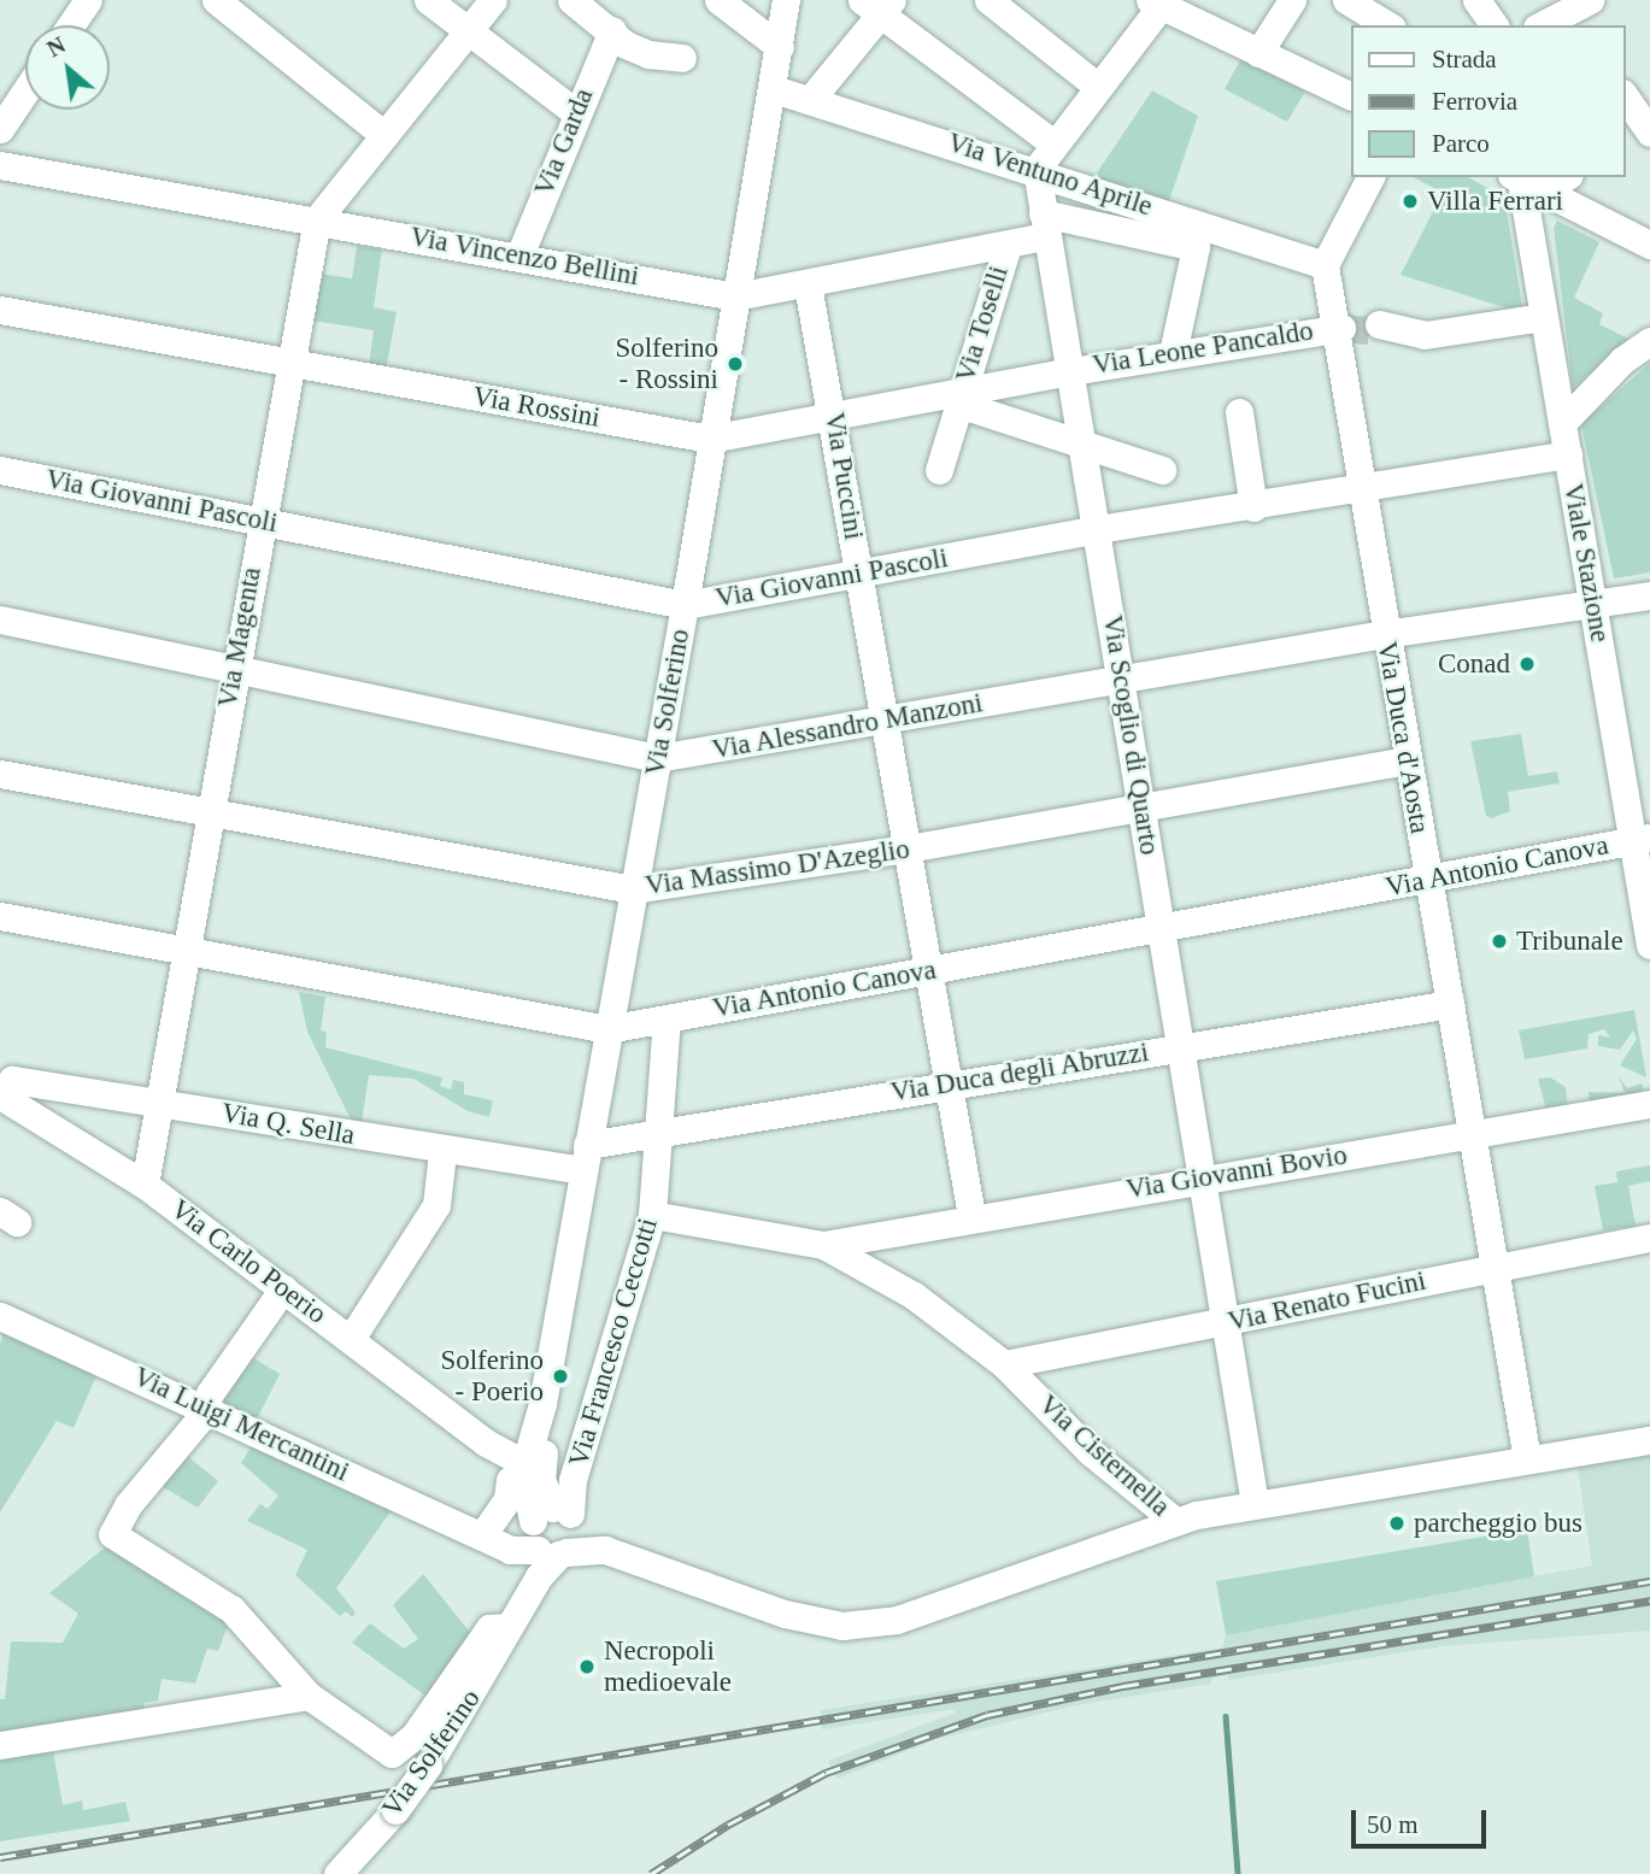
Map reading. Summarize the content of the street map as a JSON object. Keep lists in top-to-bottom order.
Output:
{
  "streets": {
    "street": [
      "Via Garda",
      "Via Ventuno Aprile",
      "Via Vincenzo Bellini",
      "Via Toselli",
      "Via Leone Pancaldo",
      "Via Rossini",
      "Via Puccini",
      "Via Giovanni Pascoli",
      "Viale Stazione",
      "Via Magenta",
      "Via Solferino",
      "Via Alessandro Manzoni",
      "Via Scoglio di Quarto",
      "Via Duca d'Aosta",
      "Via Antonio Canova",
      "Via Massimo D'Azeglio",
      "Via Duca degli Abruzzi",
      "Via Q. Sella",
      "Via Giovanni Bovio",
      "Via Carlo Poerio",
      "Via Renato Fucini",
      "Via Francesco Ceccotti",
      "Via Luigi Mercantini",
      "Via Cisternella"
    ]
  },
  "crossings": [
    ["Via Garda", "Via Vincenzo Bellini"],
    ["Via Ventuno Aprile", "Via Solferino"],
    ["Via Ventuno Aprile", "Via Scoglio di Quarto"],
    ["Via Ventuno Aprile", "Via Duca d'Aosta"],
    ["Via Vincenzo Bellini", "Via Toselli"],
    ["Via Vincenzo Bellini", "Via Puccini"],
    ["Via Vincenzo Bellini", "Via Magenta"],
    ["Via Vincenzo Bellini", "Via Solferino"],
    ["Via Vincenzo Bellini", "Via Scoglio di Quarto"],
    ["Via Toselli", "Via Rossini"],
    ["Via Toselli", "Via Scoglio di Quarto"],
    ["Via Leone Pancaldo", "Via Rossini"],
    ["Via Leone Pancaldo", "Via Scoglio di Quarto"],
    ["Via Leone Pancaldo", "Via Duca d'Aosta"],
    ["Via Rossini", "Via Puccini"],
    ["Via Rossini", "Via Magenta"],
    ["Via Rossini", "Via Solferino"],
    ["Via Rossini", "Via Scoglio di Quarto"],
    ["Via Puccini", "Via Giovanni Pascoli"],
    ["Via Puccini", "Via Alessandro Manzoni"],
    ["Via Puccini", "Via Antonio Canova"],
    ["Via Puccini", "Via Massimo D'Azeglio"],
    ["Via Puccini", "Via Duca degli Abruzzi"],
    ["Via Puccini", "Via Giovanni Bovio"],
    ["Via Giovanni Pascoli", "Viale Stazione"],
    ["Via Giovanni Pascoli", "Via Magenta"],
    ["Via Giovanni Pascoli", "Via Solferino"],
    ["Via Giovanni Pascoli", "Via Scoglio di Quarto"],
    ["Via Giovanni Pascoli", "Via Duca d'Aosta"],
    ["Viale Stazione", "Via Alessandro Manzoni"],
    ["Viale Stazione", "Via Antonio Canova"],
    ["Via Magenta", "Via Alessandro Manzoni"],
    ["Via Magenta", "Via Antonio Canova"],
    ["Via Magenta", "Via Massimo D'Azeglio"],
    ["Via Magenta", "Via Q. Sella"],
    ["Via Magenta", "Via Carlo Poerio"],
    ["Via Solferino", "Via Alessandro Manzoni"],
    ["Via Solferino", "Via Antonio Canova"],
    ["Via Solferino", "Via Massimo D'Azeglio"],
    ["Via Solferino", "Via Duca degli Abruzzi"],
    ["Via Solferino", "Via Q. Sella"],
    ["Via Solferino", "Via Carlo Poerio"],
    ["Via Solferino", "Via Francesco Ceccotti"],
    ["Via Solferino", "Via Luigi Mercantini"],
    ["Via Alessandro Manzoni", "Via Scoglio di Quarto"],
    ["Via Alessandro Manzoni", "Via Duca d'Aosta"],
    ["Via Scoglio di Quarto", "Via Antonio Canova"],
    ["Via Scoglio di Quarto", "Via Massimo D'Azeglio"],
    ["Via Scoglio di Quarto", "Via Duca degli Abruzzi"],
    ["Via Scoglio di Quarto", "Via Giovanni Bovio"],
    ["Via Scoglio di Quarto", "Via Renato Fucini"],
    ["Via Scoglio di Quarto", "Via Cisternella"],
    ["Via Duca d'Aosta", "Via Antonio Canova"],
    ["Via Duca d'Aosta", "Via Massimo D'Azeglio"],
    ["Via Duca d'Aosta", "Via Duca degli Abruzzi"],
    ["Via Duca d'Aosta", "Via Giovanni Bovio"],
    ["Via Duca d'Aosta", "Via Renato Fucini"],
    ["Via Duca d'Aosta", "Via Cisternella"],
    ["Via Antonio Canova", "Via Francesco Ceccotti"],
    ["Via Duca degli Abruzzi", "Via Q. Sella"],
    ["Via Duca degli Abruzzi", "Via Francesco Ceccotti"],
    ["Via Q. Sella", "Via Carlo Poerio"],
    ["Via Giovanni Bovio", "Via Cisternella"],
    ["Via Carlo Poerio", "Via Francesco Ceccotti"],
    ["Via Carlo Poerio", "Via Luigi Mercantini"],
    ["Via Renato Fucini", "Via Cisternella"],
    ["Via Francesco Ceccotti", "Via Luigi Mercantini"],
    ["Via Francesco Ceccotti", "Via Cisternella"]
  ],
  "places": [
    "Villa Ferrari",
    "Solferino - Rossini",
    "Conad",
    "Tribunale",
    "Solferino - Poerio",
    "parcheggio bus",
    "Necropoli medioevale"
  ],
  "legend": ["Strada", "Ferrovia", "Parco"],
  "scale_bar": "50 m",
  "north": "top left"
}
